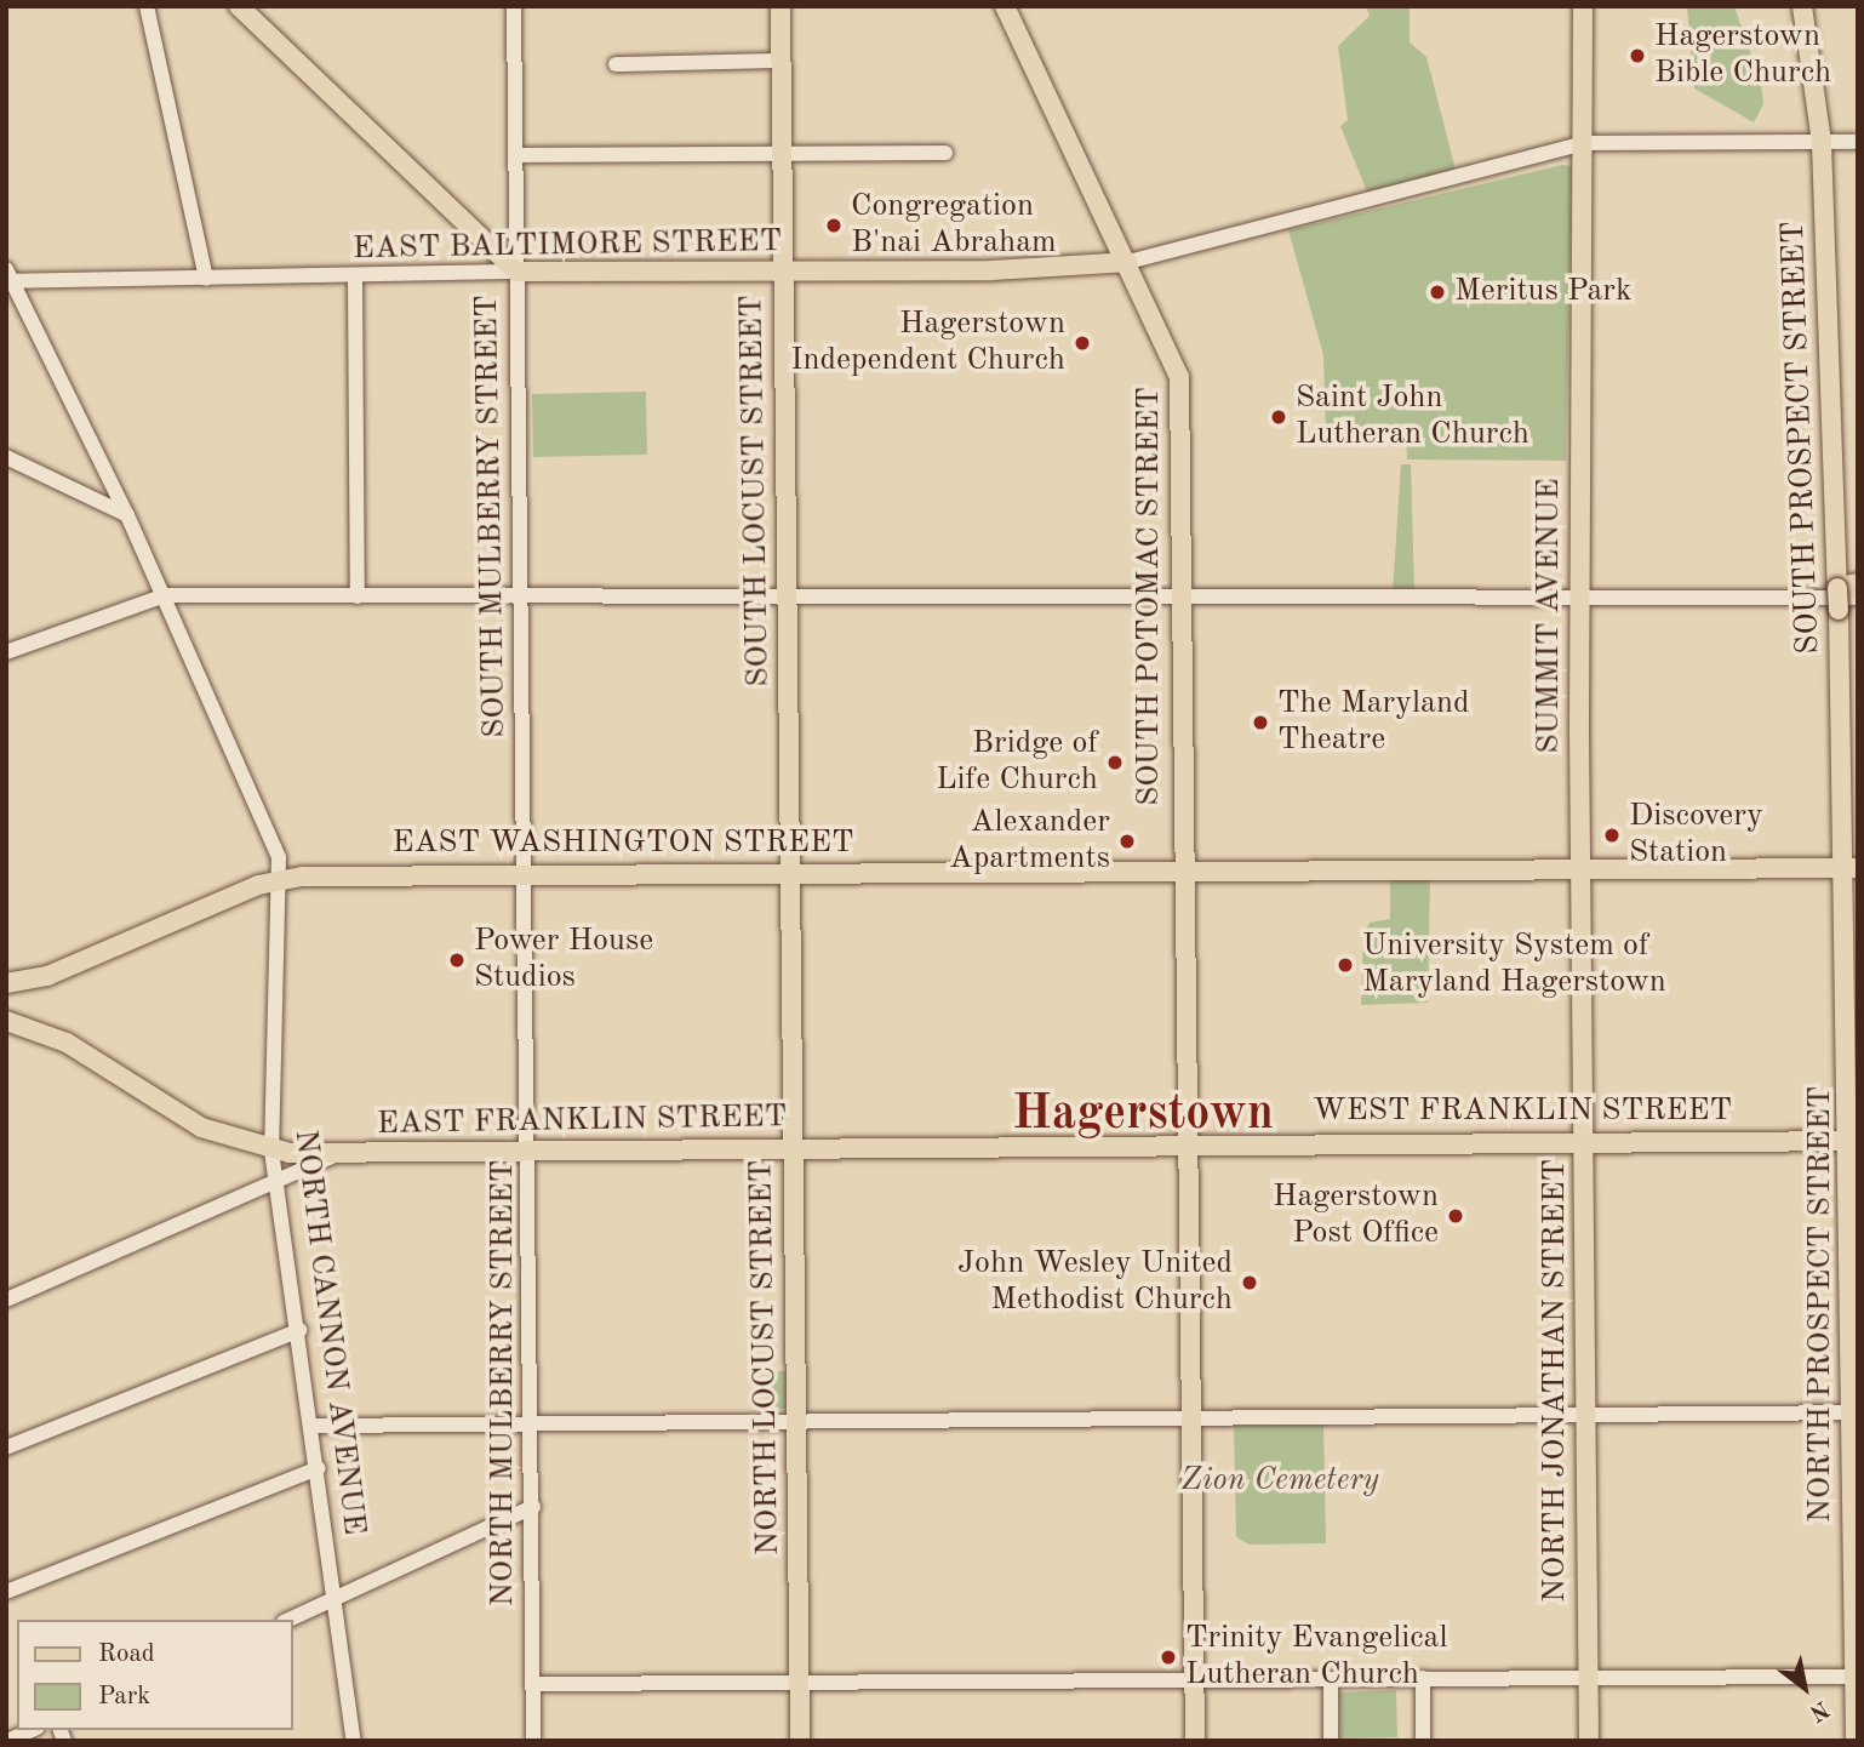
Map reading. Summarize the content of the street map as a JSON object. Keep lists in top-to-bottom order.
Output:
{
  "streets": {
    "main road": [
      "EAST BALTIMORE STREET",
      "SOUTH PROSPECT STREET",
      "SOUTH LOCUST STREET",
      "SOUTH POTOMAC STREET",
      "SUMMIT AVENUE",
      "EAST WASHINGTON STREET",
      "WEST FRANKLIN STREET",
      "EAST FRANKLIN STREET",
      "NORTH PROSPECT STREET",
      "NORTH LOCUST STREET",
      "NORTH JONATHAN STREET"
    ],
    "street": ["SOUTH MULBERRY STREET", "NORTH CANNON AVENUE", "NORTH MULBERRY STREET"]
  },
  "crossings": [
    ["EAST BALTIMORE STREET", "SOUTH LOCUST STREET"],
    ["EAST BALTIMORE STREET", "SOUTH MULBERRY STREET"],
    ["EAST BALTIMORE STREET", "SOUTH POTOMAC STREET"],
    ["SOUTH PROSPECT STREET", "EAST WASHINGTON STREET"],
    ["SOUTH PROSPECT STREET", "NORTH PROSPECT STREET"],
    ["SOUTH LOCUST STREET", "EAST WASHINGTON STREET"],
    ["SOUTH LOCUST STREET", "NORTH LOCUST STREET"],
    ["SOUTH MULBERRY STREET", "EAST WASHINGTON STREET"],
    ["SOUTH MULBERRY STREET", "NORTH MULBERRY STREET"],
    ["SOUTH POTOMAC STREET", "EAST WASHINGTON STREET"],
    ["SOUTH POTOMAC STREET", "WEST FRANKLIN STREET"],
    ["SOUTH POTOMAC STREET", "EAST FRANKLIN STREET"],
    ["SUMMIT AVENUE", "EAST WASHINGTON STREET"],
    ["SUMMIT AVENUE", "NORTH JONATHAN STREET"],
    ["EAST WASHINGTON STREET", "NORTH PROSPECT STREET"],
    ["EAST WASHINGTON STREET", "NORTH CANNON AVENUE"],
    ["EAST WASHINGTON STREET", "NORTH LOCUST STREET"],
    ["EAST WASHINGTON STREET", "NORTH JONATHAN STREET"],
    ["EAST WASHINGTON STREET", "NORTH MULBERRY STREET"],
    ["WEST FRANKLIN STREET", "EAST FRANKLIN STREET"],
    ["WEST FRANKLIN STREET", "NORTH PROSPECT STREET"],
    ["WEST FRANKLIN STREET", "NORTH JONATHAN STREET"],
    ["EAST FRANKLIN STREET", "NORTH CANNON AVENUE"],
    ["EAST FRANKLIN STREET", "NORTH LOCUST STREET"],
    ["EAST FRANKLIN STREET", "NORTH MULBERRY STREET"]
  ],
  "districts": ["Hagerstown"],
  "parks": ["Zion Cemetery"],
  "places": [
    "Hagerstown Bible Church",
    "Congregation B'nai Abraham",
    "Meritus Park",
    "Hagerstown Independent Church",
    "Saint John Lutheran Church",
    "The Maryland Theatre",
    "Bridge of Life Church",
    "Discovery Station",
    "Alexander Apartments",
    "Power House Studios",
    "University System of Maryland Hagerstown",
    "Hagerstown Post Office",
    "John Wesley United Methodist Church",
    "Trinity Evangelical Lutheran Church"
  ],
  "legend": ["Road", "Park"],
  "north": "bottom right"
}
